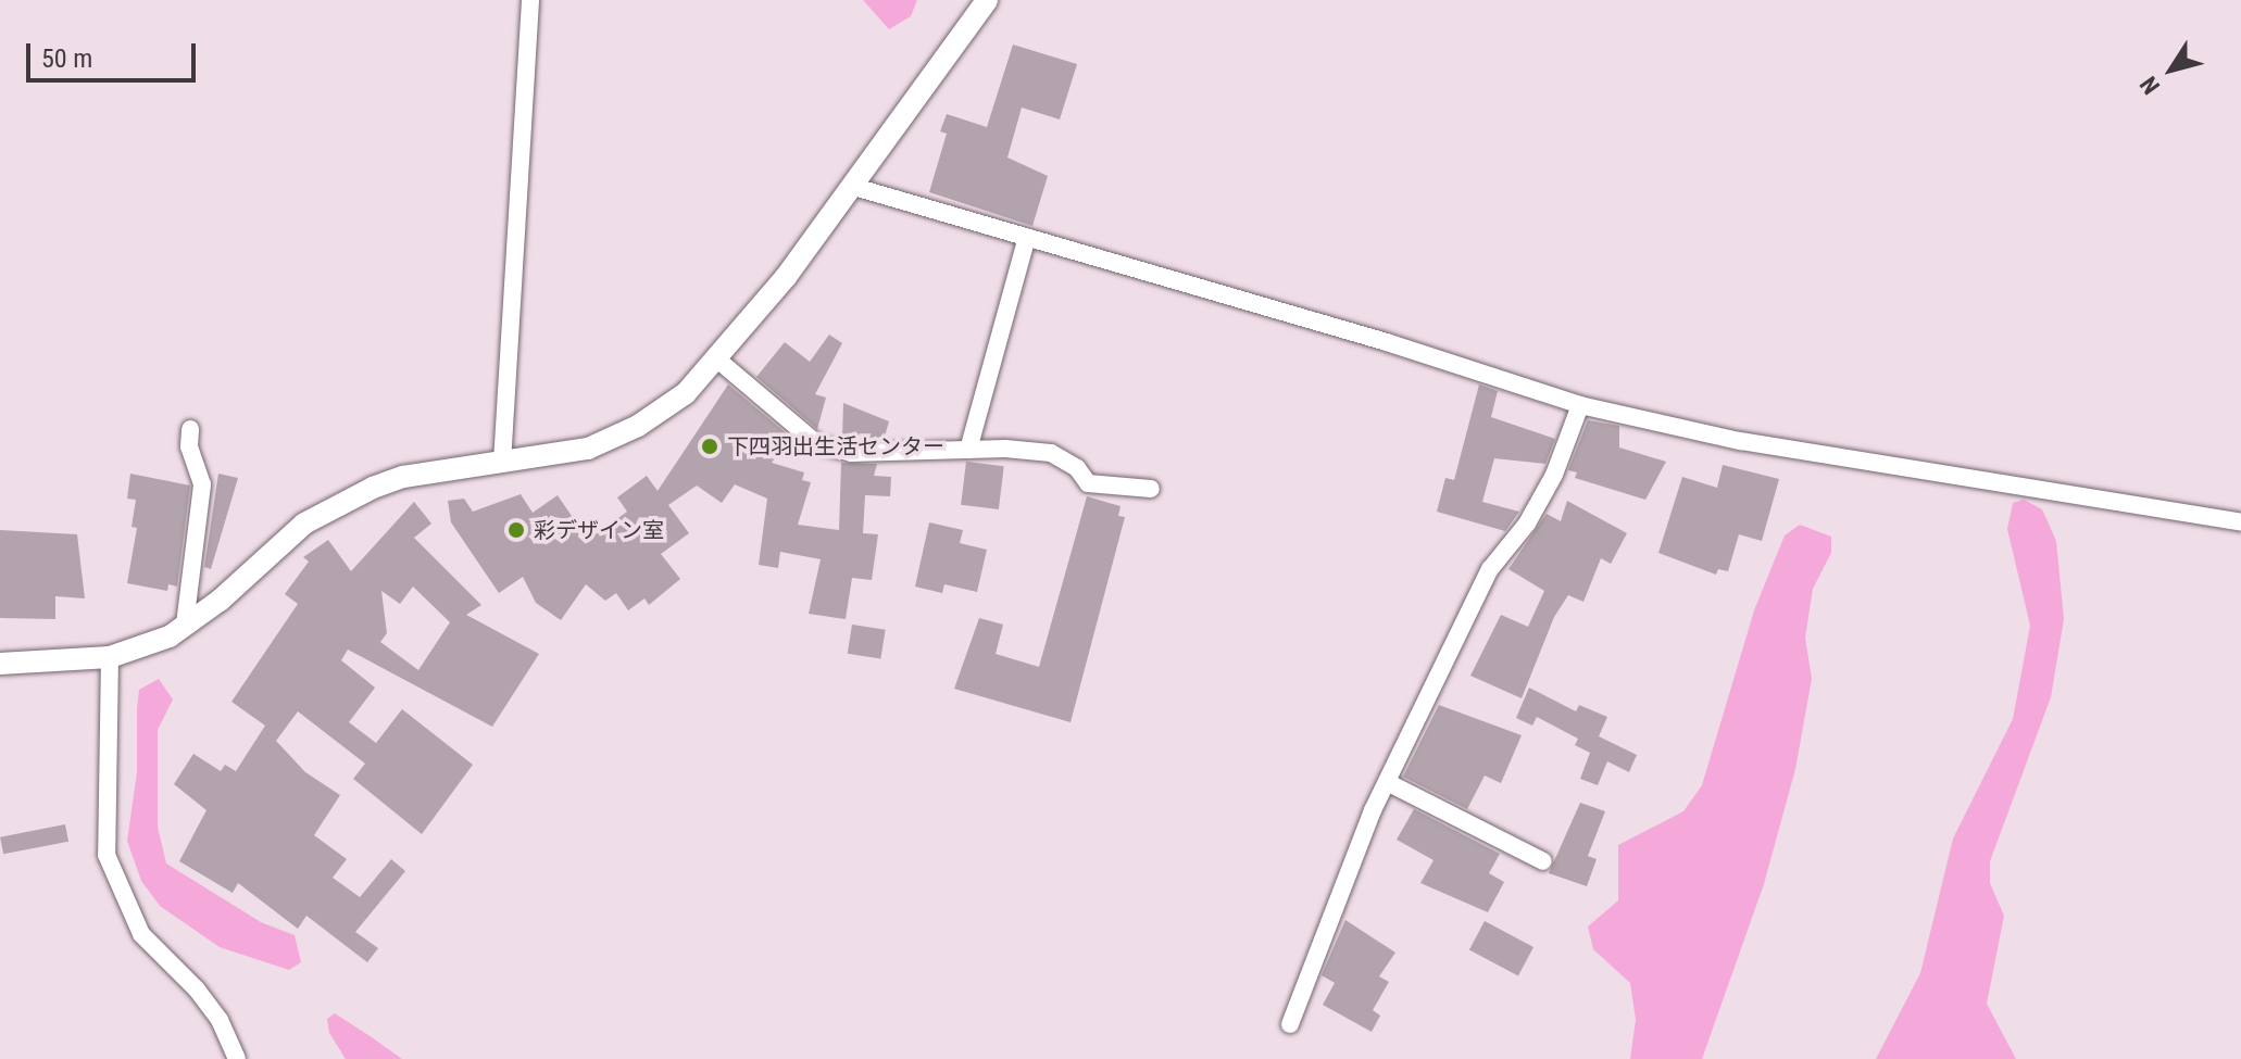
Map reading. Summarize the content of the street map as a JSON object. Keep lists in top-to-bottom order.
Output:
{
  "places": ["下四羽出生活センター", "彩デザイン室"],
  "scale_bar": "50 m",
  "north": "bottom left"
}
